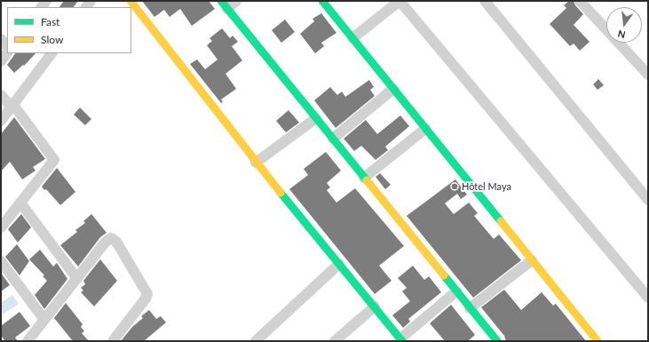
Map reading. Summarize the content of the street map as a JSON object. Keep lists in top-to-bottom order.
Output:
{
  "places": ["Hôtel Maya"],
  "legend": ["Fast", "Slow"],
  "north": "bottom"
}
